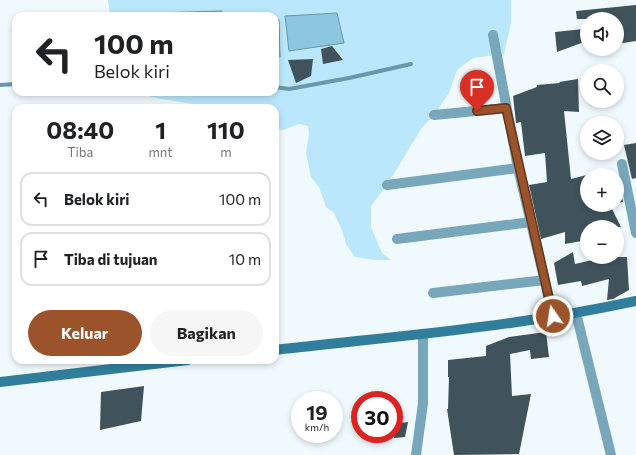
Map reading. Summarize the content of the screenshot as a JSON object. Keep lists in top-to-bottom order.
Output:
{
  "page": {
    "map_buttons": ["+", "−"],
    "turn": ["100 m", "Belok kiri"],
    "eta": [
      "08:40",
      "Tiba",
      "1",
      "mnt",
      "110",
      "m"
    ],
    "list": [
      {
        "name": "Belok kiri",
        "value": "100 m"
      },
      {
        "name": "Tiba di tujuan",
        "value": "10 m"
      }
    ],
    "buttons": ["Keluar", "Bagikan"],
    "speed": "19 km/h",
    "limit": "30"
  }
}
